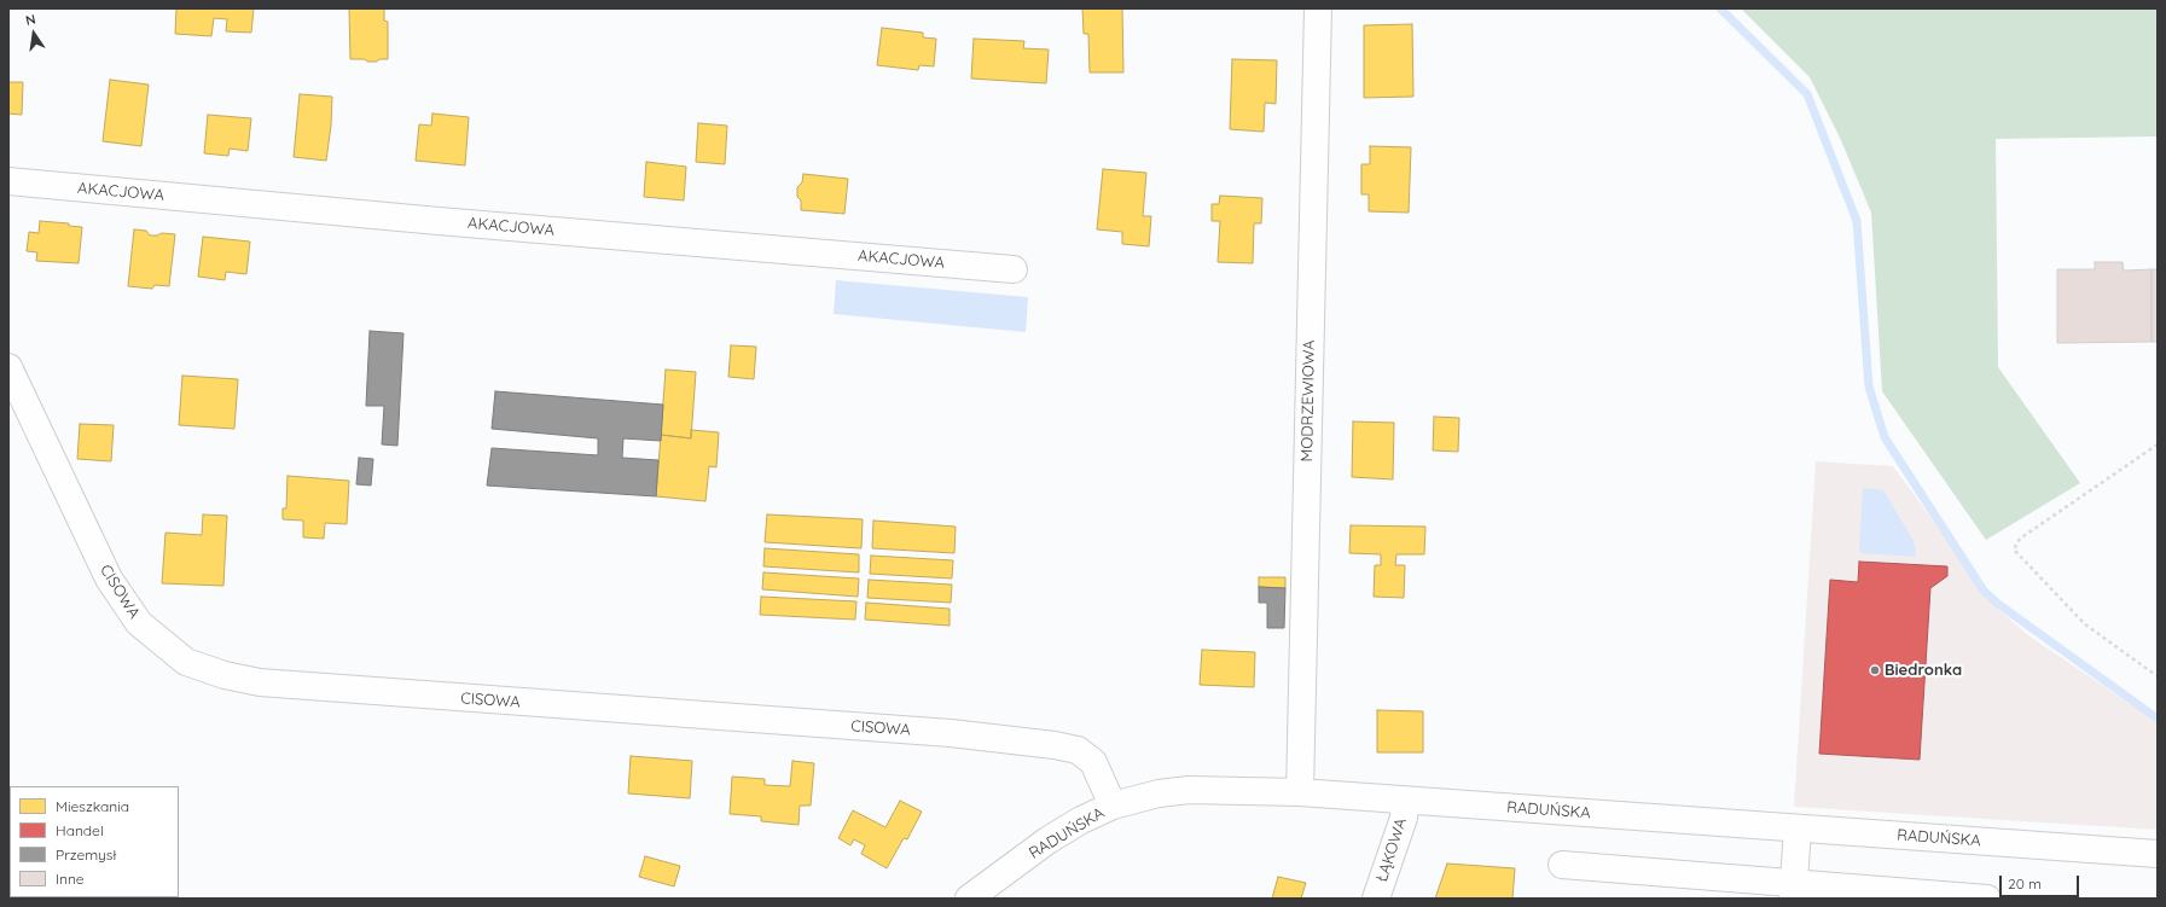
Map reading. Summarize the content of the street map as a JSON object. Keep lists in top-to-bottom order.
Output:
{
  "streets": {
    "street": [
      "AKACJOWA",
      "MODRZEWIOWA",
      "CISOWA",
      "RADUŃSKA",
      "ŁĄKOWA"
    ]
  },
  "crossings": [
    ["MODRZEWIOWA", "RADUŃSKA"],
    ["CISOWA", "RADUŃSKA"],
    ["RADUŃSKA", "ŁĄKOWA"]
  ],
  "places": ["Biedronka"],
  "legend": [
    "Mieszkania",
    "Handel",
    "Przemysł",
    "Inne"
  ],
  "scale_bar": "20 m",
  "north": "top"
}
